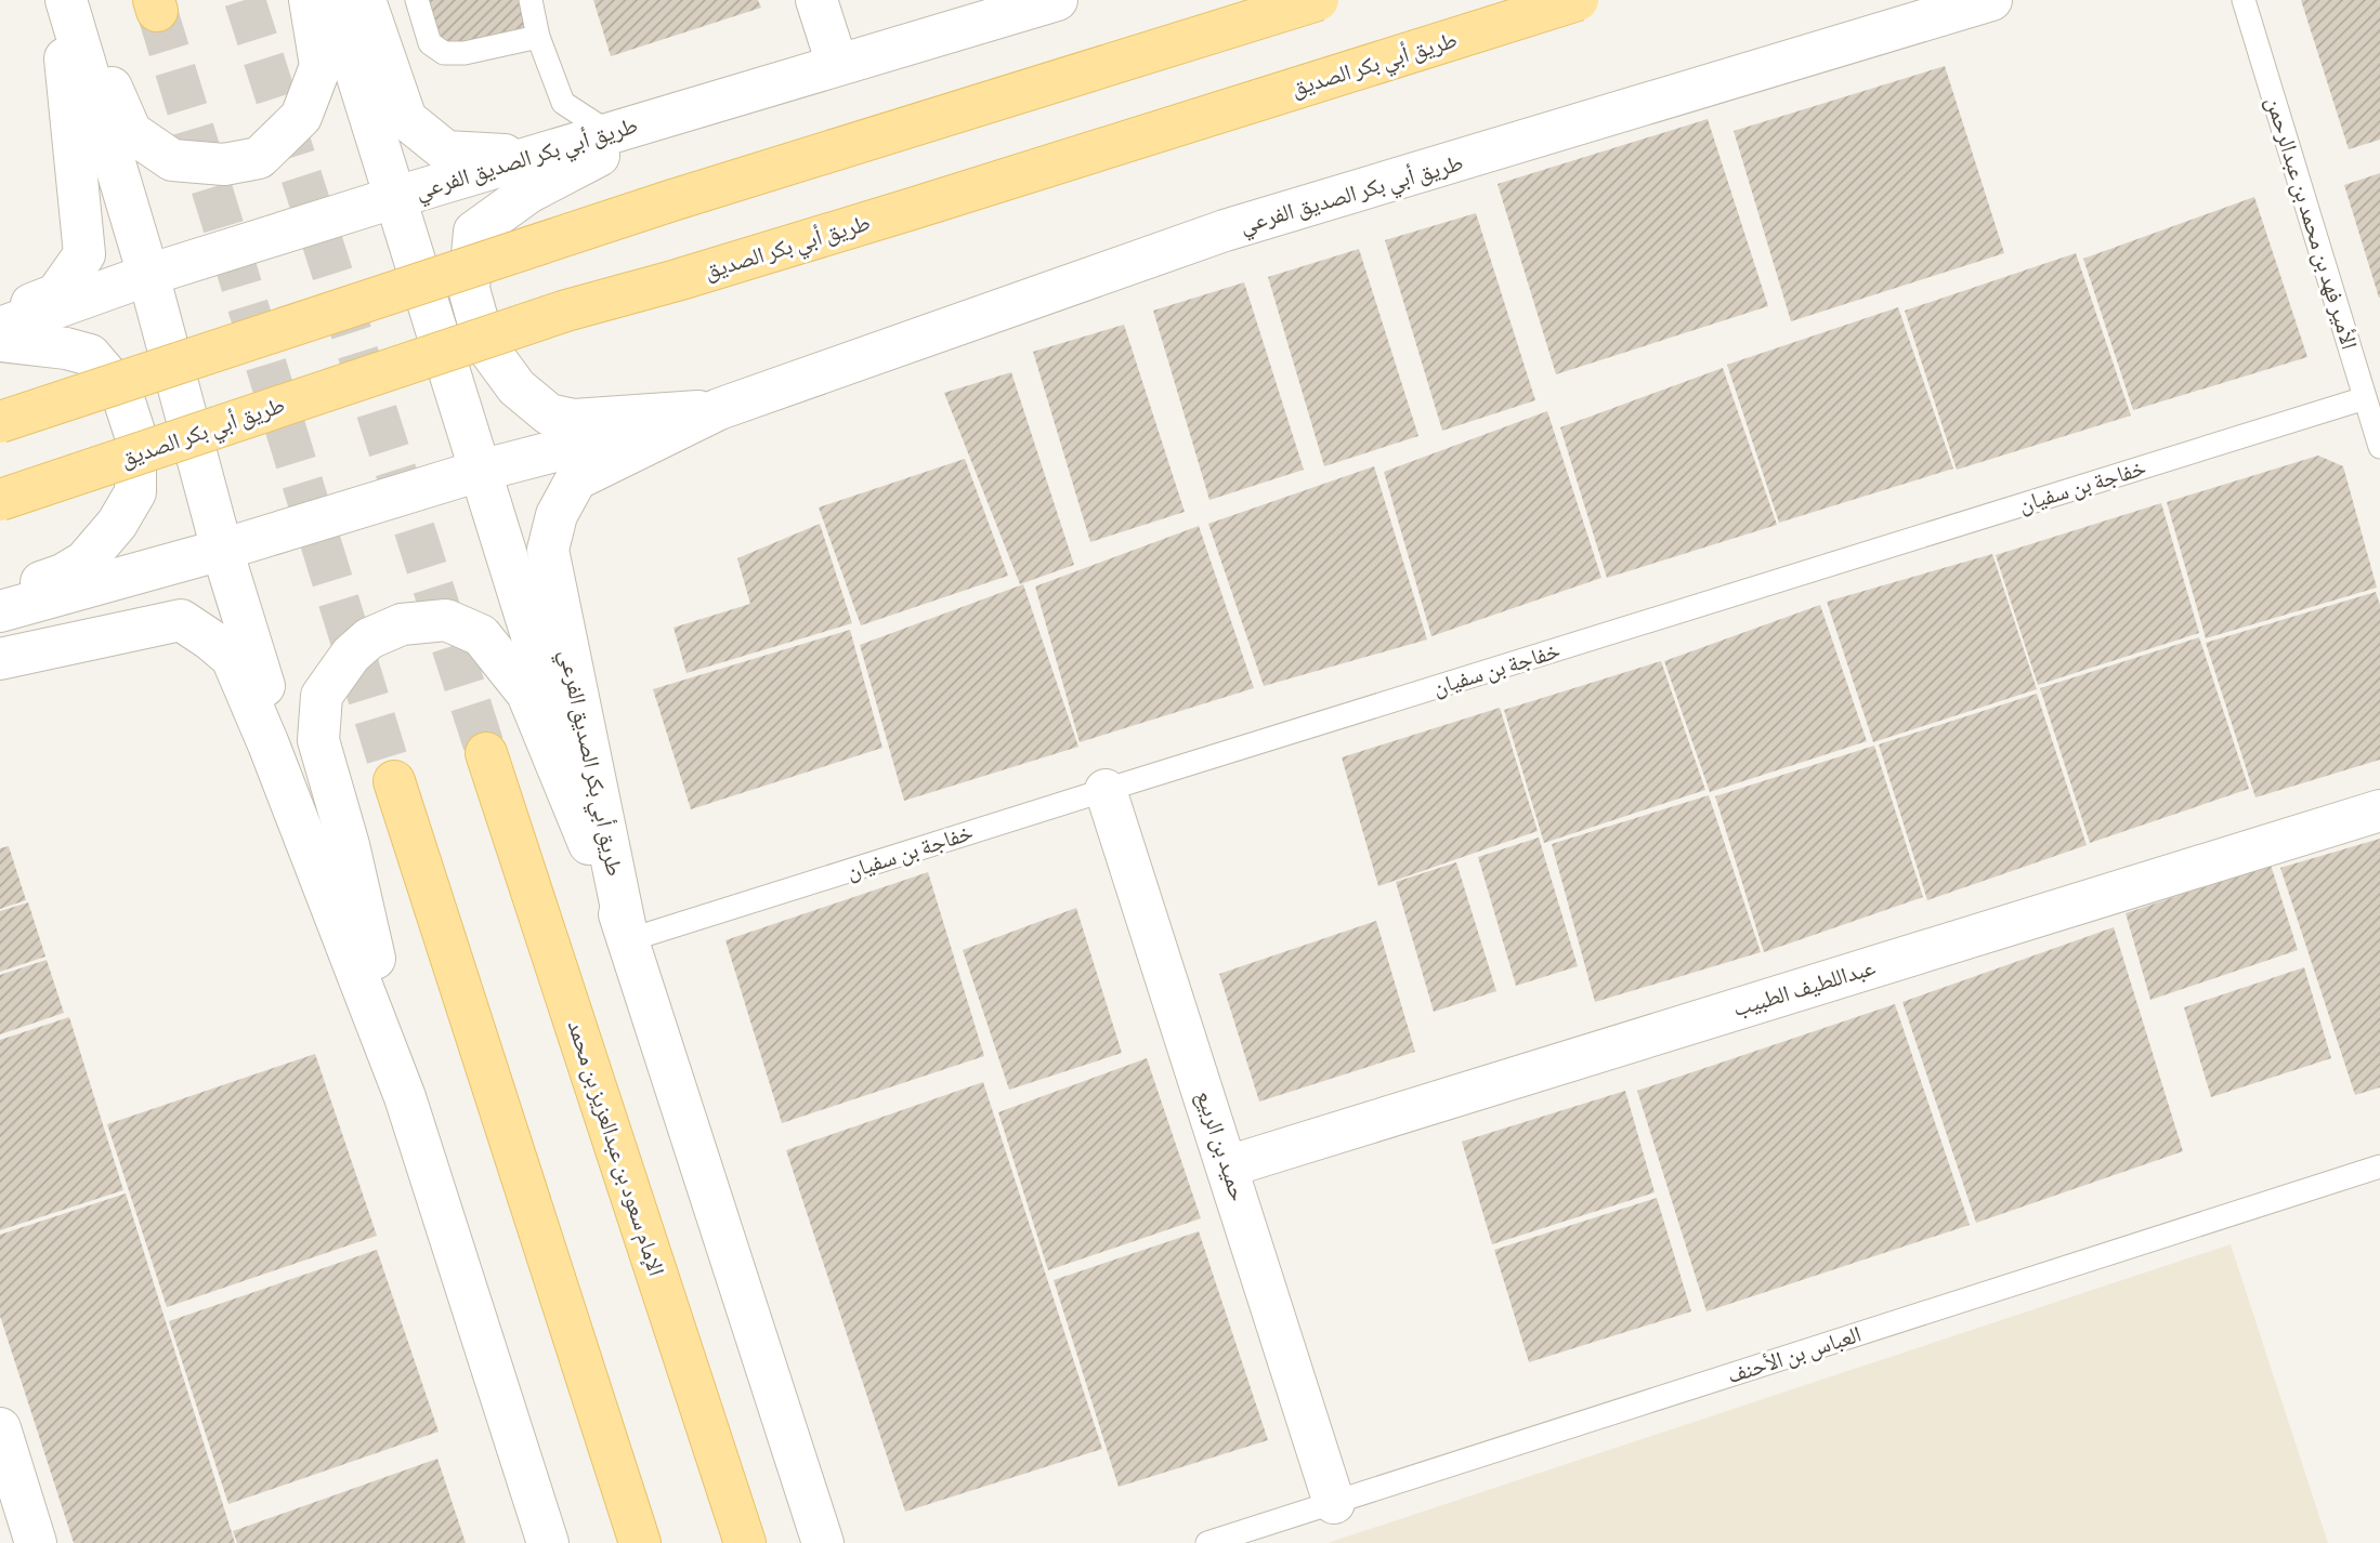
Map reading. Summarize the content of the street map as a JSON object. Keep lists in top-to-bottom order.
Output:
{
  "streets": {
    "main road": ["طريق أبي بكر الصديق", "الإمام سعود بن عبدالعزيز بن محمد"],
    "street": ["طريق أبي بكر الصديق الفرعي", "عبداللطيف الطبيب", "حميد بن الربيع"],
    "lane": ["الأمير فهد بن محمد بن عبدالرحمن", "خفاجة بن سفيان", "العباس بن الأحنف"]
  },
  "crossings": [
    ["طريق أبي بكر الصديق الفرعي", "خفاجة بن سفيان"],
    ["الأمير فهد بن محمد بن عبدالرحمن", "خفاجة بن سفيان"],
    ["خفاجة بن سفيان", "حميد بن الربيع"],
    ["عبداللطيف الطبيب", "حميد بن الربيع"],
    ["حميد بن الربيع", "العباس بن الأحنف"]
  ]
}
